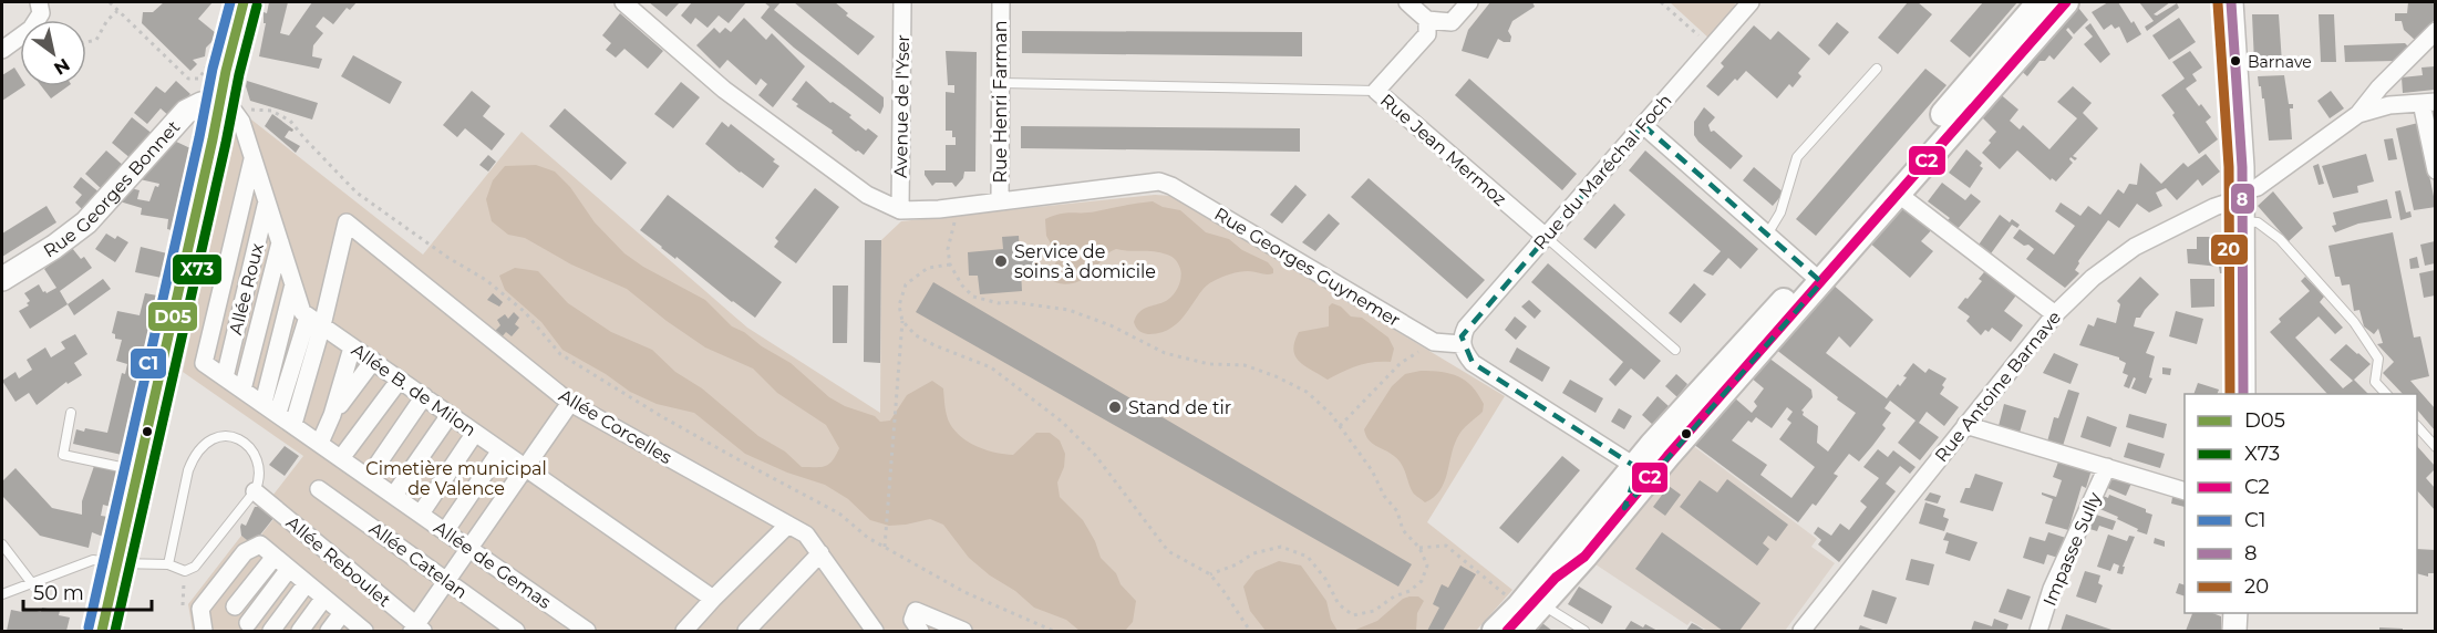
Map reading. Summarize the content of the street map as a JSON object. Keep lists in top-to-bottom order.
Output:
{
  "streets": {
    "street": [
      "Rue Henri Farman",
      "Avenue de l'Yser",
      "Rue Jean Mermoz",
      "Rue du Maréchal Foch",
      "Rue Georges Bonnet",
      "Rue Georges Guynemer",
      "Allée Roux",
      "Rue Antoine Barnave",
      "Allée B. de Milon",
      "Allée Corcelles",
      "Impasse Sully",
      "Allée Catelan",
      "Allée Reboulet",
      "Allée de Gemas"
    ]
  },
  "crossings": [
    ["Rue Henri Farman", "Rue Jean Mermoz"],
    ["Rue Henri Farman", "Rue Georges Guynemer"],
    ["Avenue de l'Yser", "Rue Georges Guynemer"],
    ["Rue Jean Mermoz", "Rue du Maréchal Foch"],
    ["Rue du Maréchal Foch", "Rue Georges Guynemer"],
    ["Rue Georges Bonnet", "Allée B. de Milon"],
    ["Allée Roux", "Allée B. de Milon"],
    ["Allée Roux", "Allée de Gemas"],
    ["Rue Antoine Barnave", "Impasse Sully"],
    ["Allée B. de Milon", "Allée Corcelles"],
    ["Allée B. de Milon", "Allée de Gemas"]
  ],
  "parks": ["Cimetière municipal de Valence"],
  "places": ["Barnave", "Service de soins à domicile", "Stand de tir"],
  "lines": [
    "transit line D05",
    "transit line C2",
    "transit line C1",
    "transit line 8",
    "transit line 20",
    "transit line X73"
  ],
  "legend": [
    "D05",
    "X73",
    "C2",
    "C1",
    "8",
    "20"
  ],
  "scale_bar": "50 m",
  "north": "bottom right"
}
